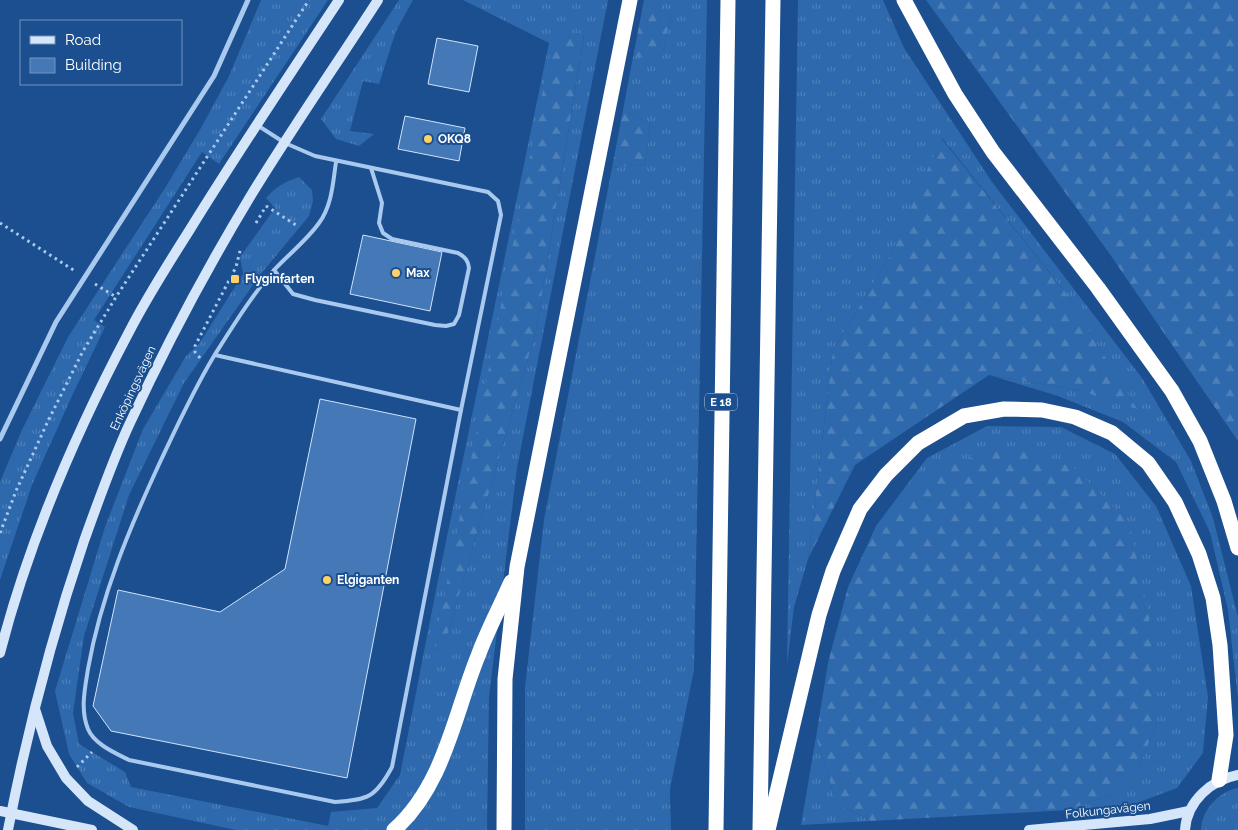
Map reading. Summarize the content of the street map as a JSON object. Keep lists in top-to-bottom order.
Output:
{
  "streets": {
    "highway": ["E 18"],
    "street": ["Enköpingsvägen", "Folkungavägen"]
  },
  "places": {
    "other": ["OKQ8", "Max", "Elgiganten"],
    "transit": ["Flyginfarten"]
  },
  "legend": ["Road", "Building"]
}
